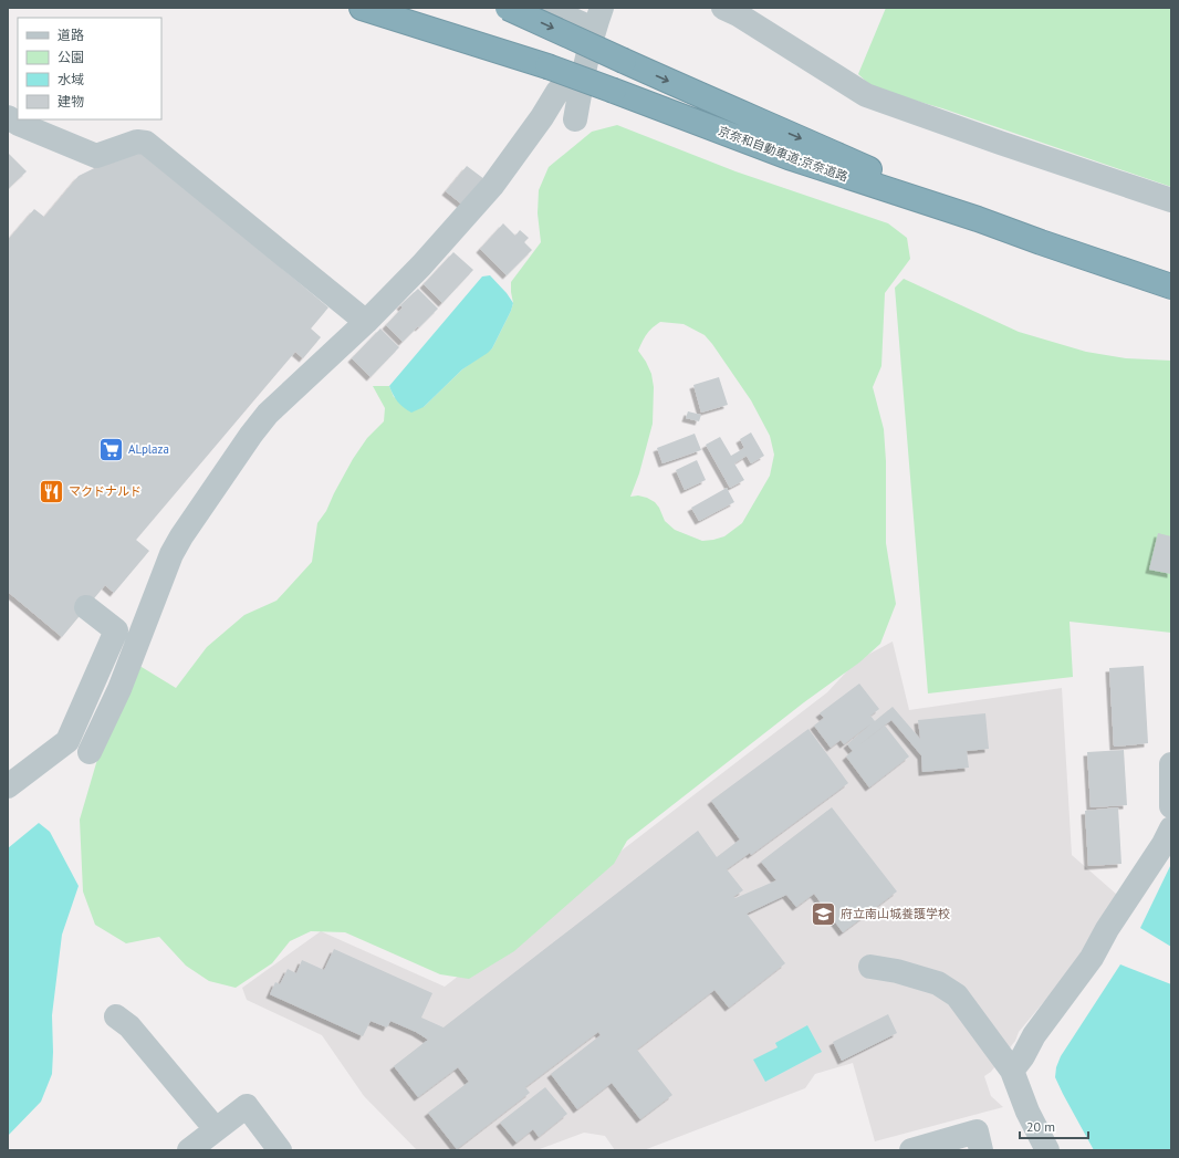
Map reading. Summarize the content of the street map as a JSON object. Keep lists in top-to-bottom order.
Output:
{
  "streets": {
    "highway": ["京奈和自動車道;京奈道路"]
  },
  "places": {
    "supermarket": ["ALplaza"],
    "restaurant": ["マクドナルド"],
    "school or university": ["府立南山城養護学校"]
  },
  "legend": [
    "道路",
    "公園",
    "水域",
    "建物"
  ],
  "scale_bar": "20 m"
}
